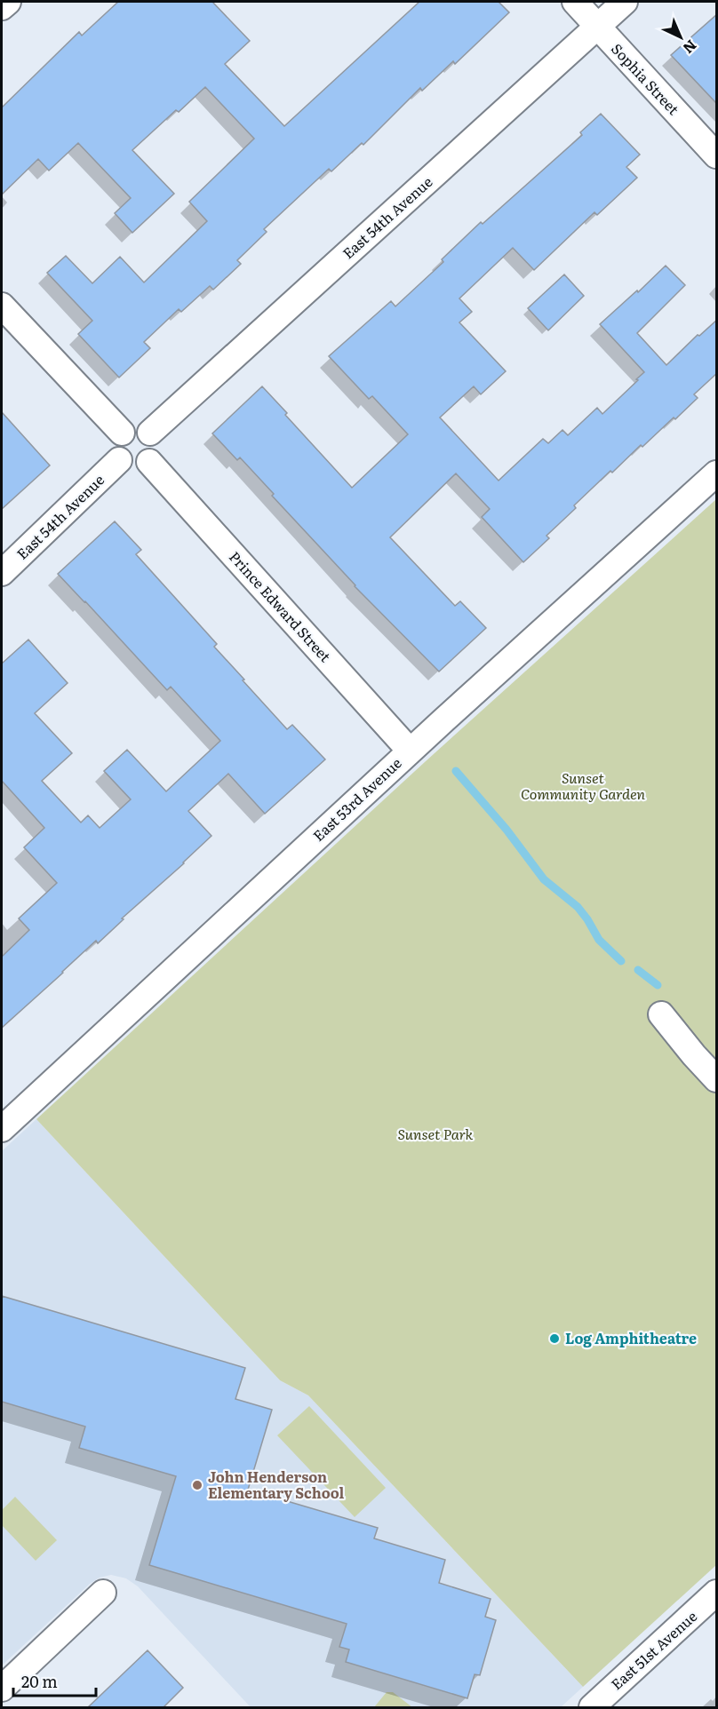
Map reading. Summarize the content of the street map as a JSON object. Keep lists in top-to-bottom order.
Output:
{
  "streets": {
    "street": [
      "Sophia Street",
      "East 54th Avenue",
      "Prince Edward Street",
      "East 53rd Avenue",
      "East 51st Avenue"
    ]
  },
  "crossings": [
    ["Sophia Street", "East 54th Avenue"],
    ["East 54th Avenue", "Prince Edward Street"],
    ["Prince Edward Street", "East 53rd Avenue"]
  ],
  "parks": ["Sunset Community Garden", "Sunset Park"],
  "places": ["Log Amphitheatre", "John Henderson Elementary School"],
  "scale_bar": "20 m",
  "north": "bottom right"
}
